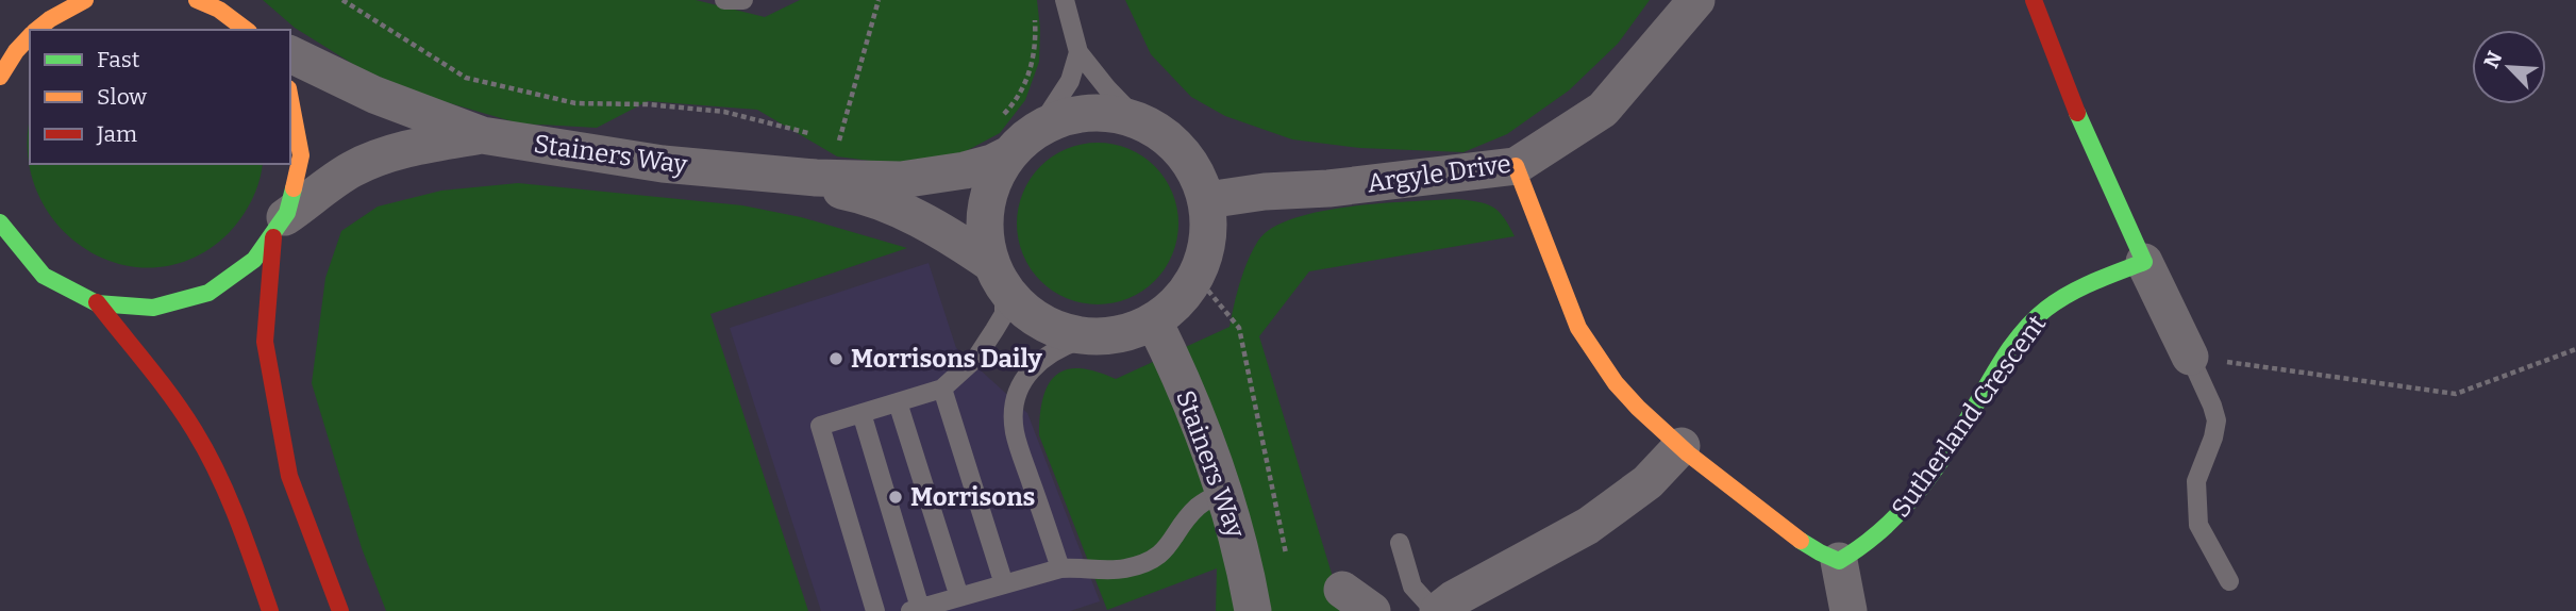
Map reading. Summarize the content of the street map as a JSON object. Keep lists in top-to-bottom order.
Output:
{
  "streets": {
    "main road": ["Sutherland Crescent"],
    "street": ["Stainers Way", "Argyle Drive"]
  },
  "crossings": [
    ["Stainers Way", "Argyle Drive"]
  ],
  "places": ["Morrisons Daily", "Morrisons"],
  "legend": ["Fast", "Slow", "Jam"],
  "north": "top left"
}
